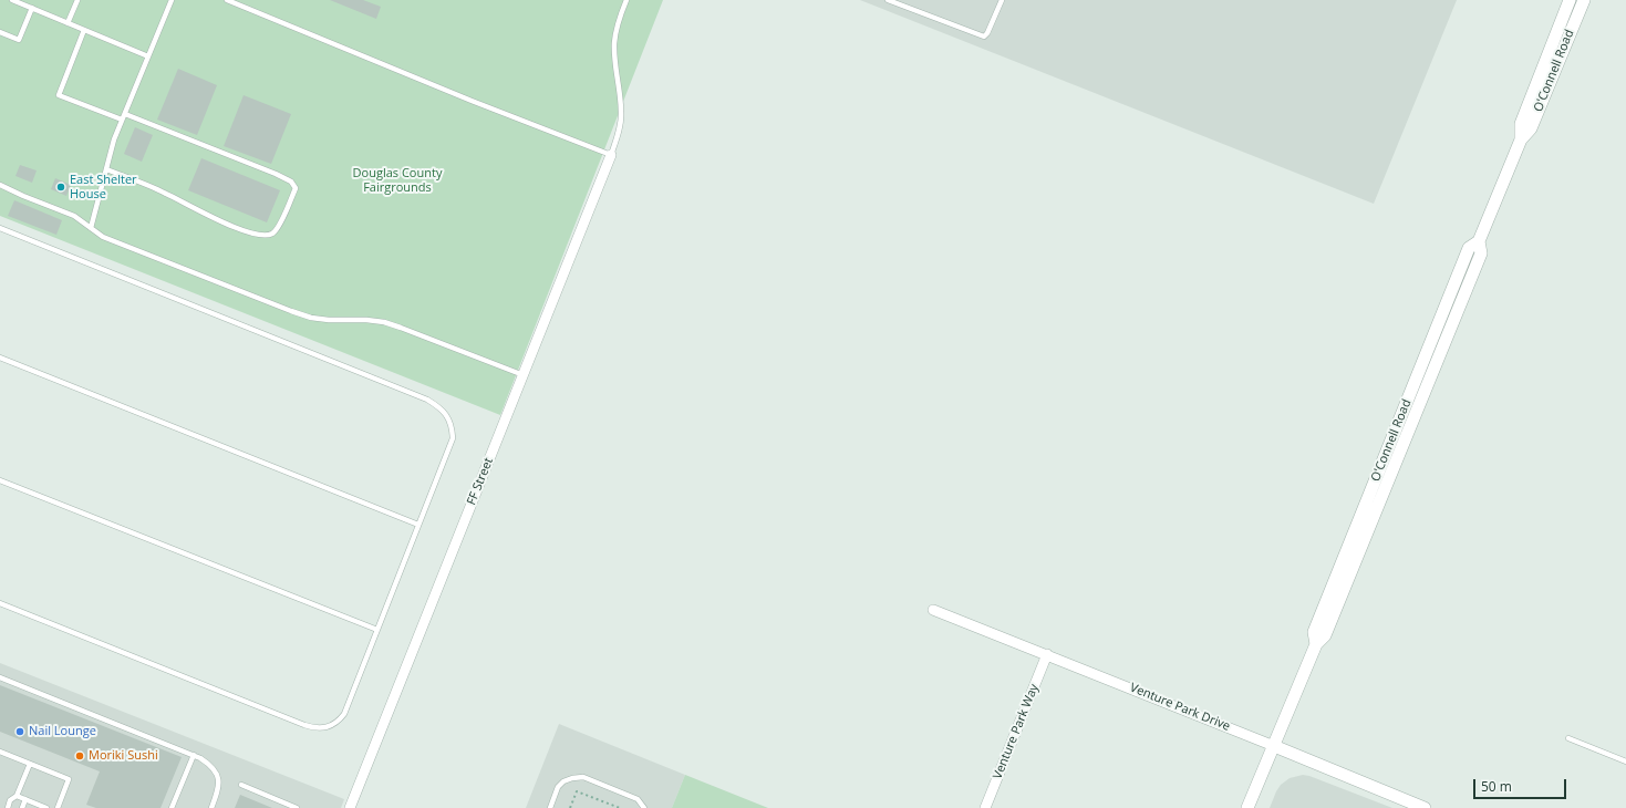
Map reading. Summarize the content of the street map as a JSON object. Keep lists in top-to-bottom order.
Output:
{
  "streets": {
    "street": [
      "O'Connell Road",
      "FF Street",
      "Venture Park Drive",
      "Venture Park Way"
    ]
  },
  "crossings": [
    ["O'Connell Road", "Venture Park Drive"],
    ["Venture Park Drive", "Venture Park Way"]
  ],
  "parks": ["Douglas County Fairgrounds"],
  "places": ["East Shelter House", "Nail Lounge", "Moriki Sushi"],
  "scale_bar": "50 m"
}
